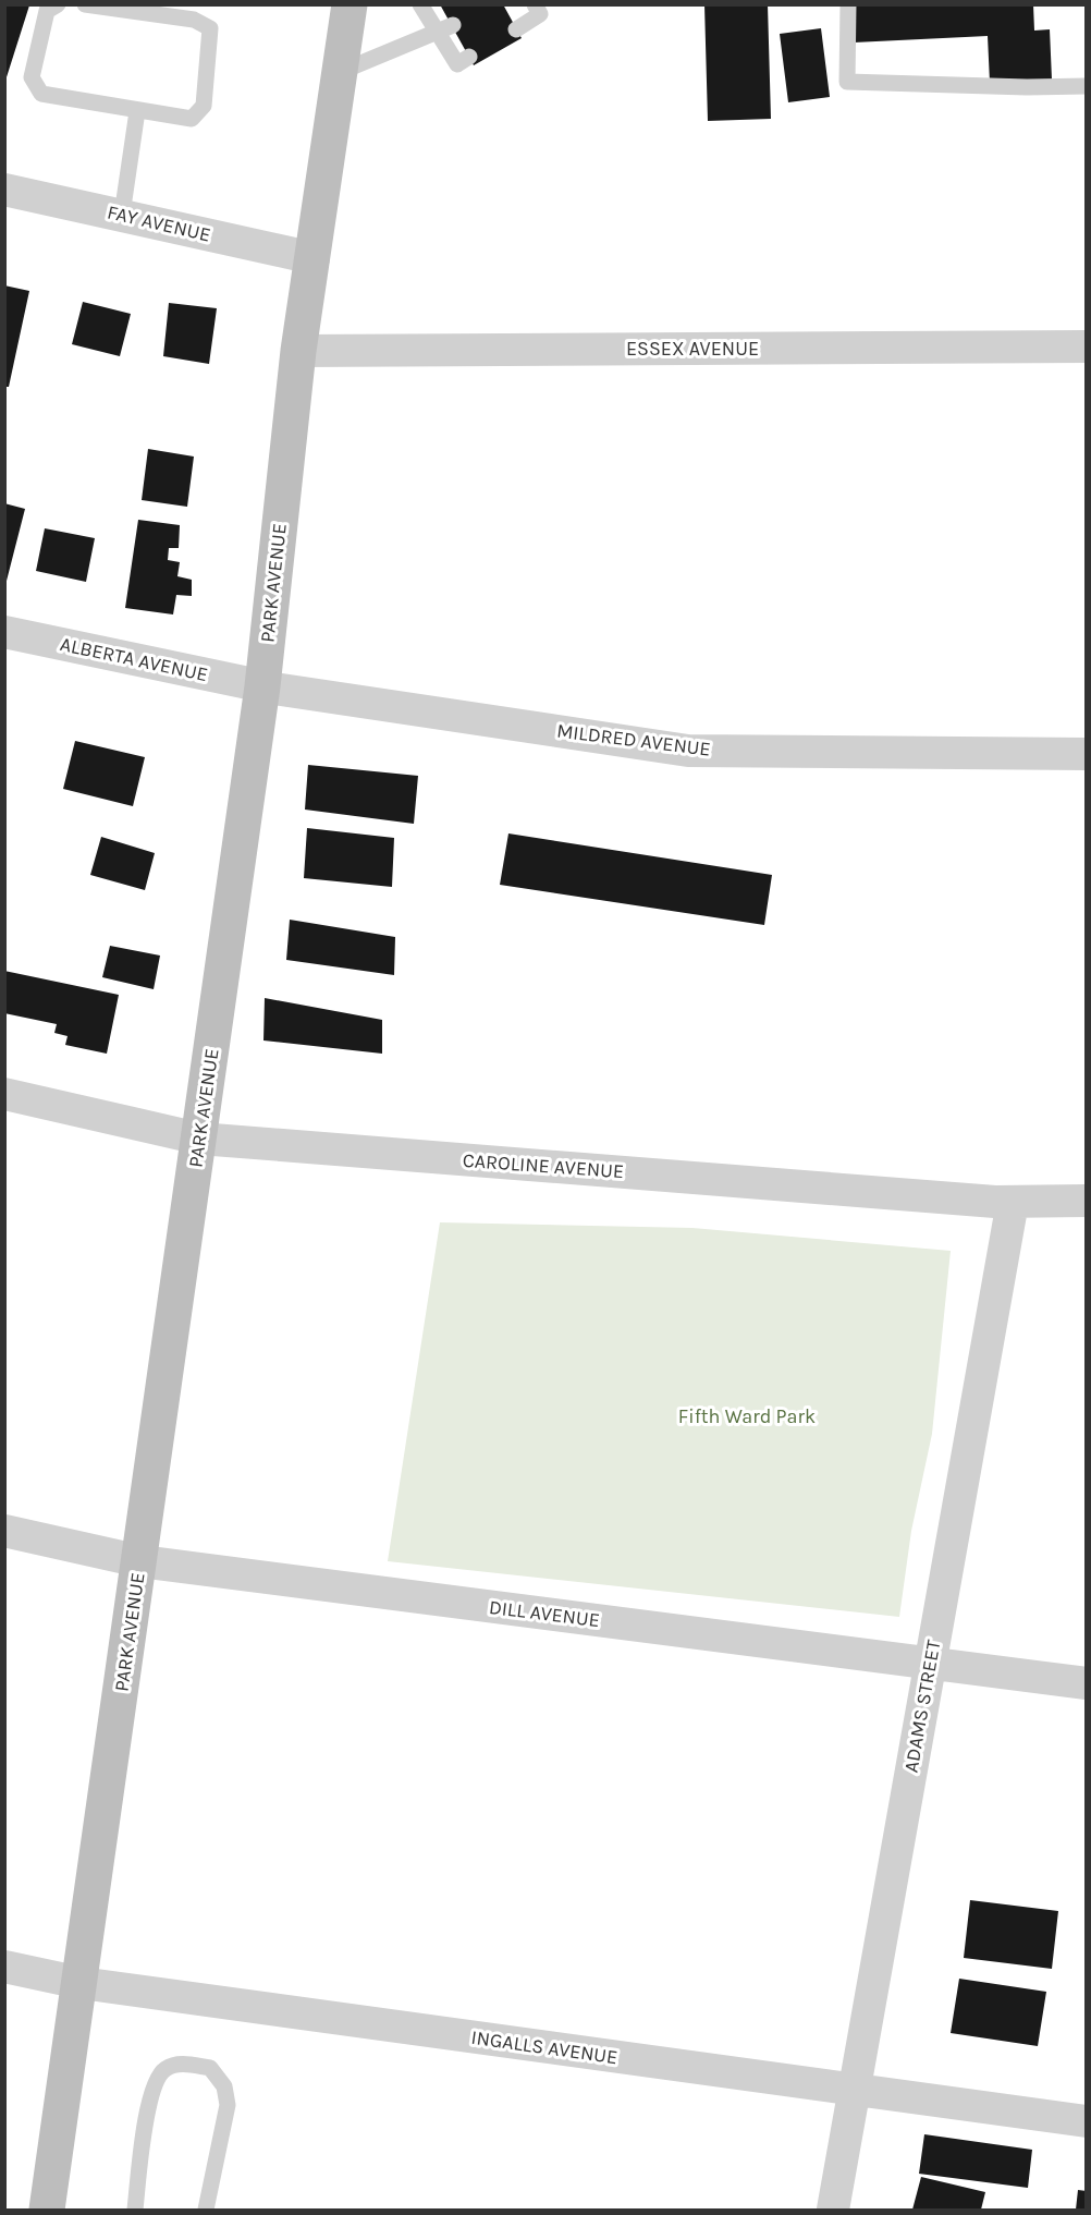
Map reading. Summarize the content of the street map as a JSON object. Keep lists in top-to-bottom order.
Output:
{
  "streets": {
    "street": [
      "FAY AVENUE",
      "ESSEX AVENUE",
      "PARK AVENUE",
      "ALBERTA AVENUE",
      "MILDRED AVENUE",
      "CAROLINE AVENUE",
      "DILL AVENUE",
      "ADAMS STREET",
      "INGALLS AVENUE"
    ]
  },
  "crossings": [
    ["FAY AVENUE", "PARK AVENUE"],
    ["ESSEX AVENUE", "PARK AVENUE"],
    ["PARK AVENUE", "ALBERTA AVENUE"],
    ["PARK AVENUE", "MILDRED AVENUE"],
    ["PARK AVENUE", "CAROLINE AVENUE"],
    ["PARK AVENUE", "DILL AVENUE"],
    ["PARK AVENUE", "INGALLS AVENUE"],
    ["ALBERTA AVENUE", "MILDRED AVENUE"],
    ["CAROLINE AVENUE", "ADAMS STREET"],
    ["DILL AVENUE", "ADAMS STREET"],
    ["ADAMS STREET", "INGALLS AVENUE"]
  ],
  "parks": ["Fifth Ward Park"]
}
